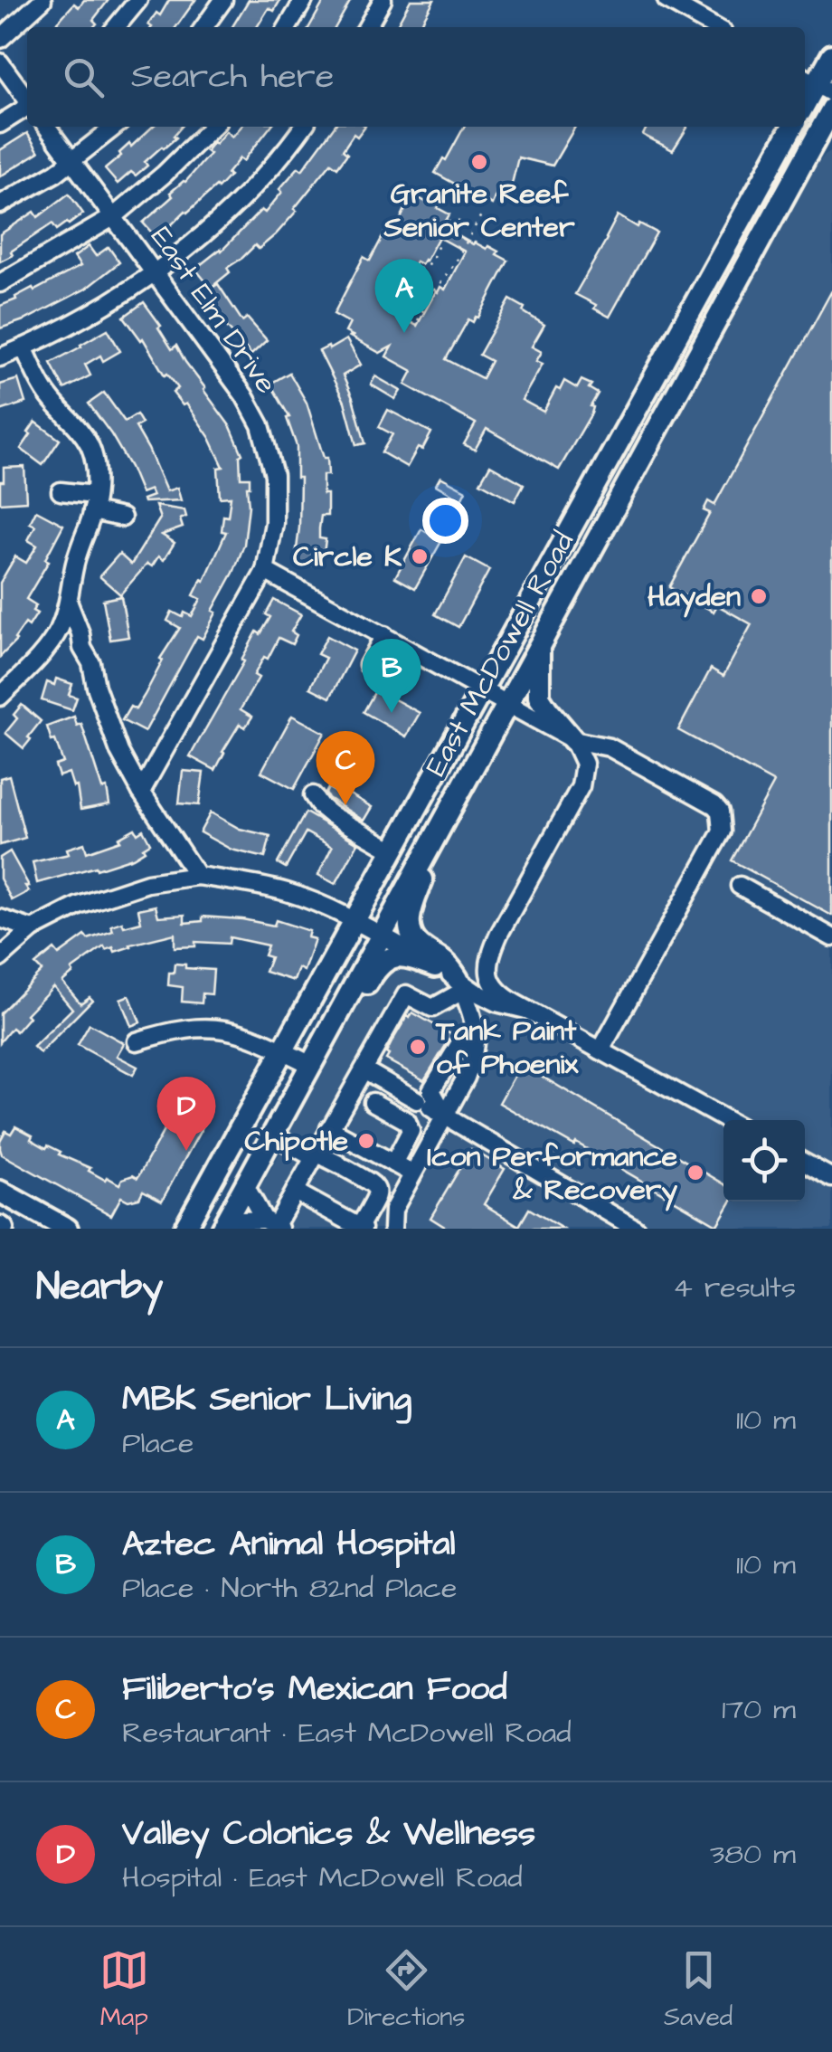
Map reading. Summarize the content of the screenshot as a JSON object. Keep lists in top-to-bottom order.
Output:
{
  "streets": {
    "main road": ["East McDowell Road"],
    "street": ["East Elm Drive"]
  },
  "places": [
    "Granite Reef Senior Center",
    "Circle K",
    "Hayden",
    "Tank Paint of Phoenix",
    "Chipotle",
    "Icon Performance & Recovery"
  ],
  "page": {
    "search": "Search here",
    "pins": [
      "A",
      "B",
      "C",
      "D"
    ],
    "heading": ["Nearby", "4 results"],
    "list": [
      {
        "mark": "A",
        "name": "MBK Senior Living",
        "note": "Place",
        "value": "110 m"
      },
      {
        "mark": "B",
        "name": "Aztec Animal Hospital",
        "note": "Place · North 82nd Place",
        "value": "110 m"
      },
      {
        "mark": "C",
        "name": "Filiberto's Mexican Food",
        "note": "Restaurant · East McDowell Road",
        "value": "170 m"
      },
      {
        "mark": "D",
        "name": "Valley Colonics & Wellness",
        "note": "Hospital · East McDowell Road",
        "value": "380 m"
      }
    ],
    "nav": ["Map", "Directions", "Saved"]
  }
}
